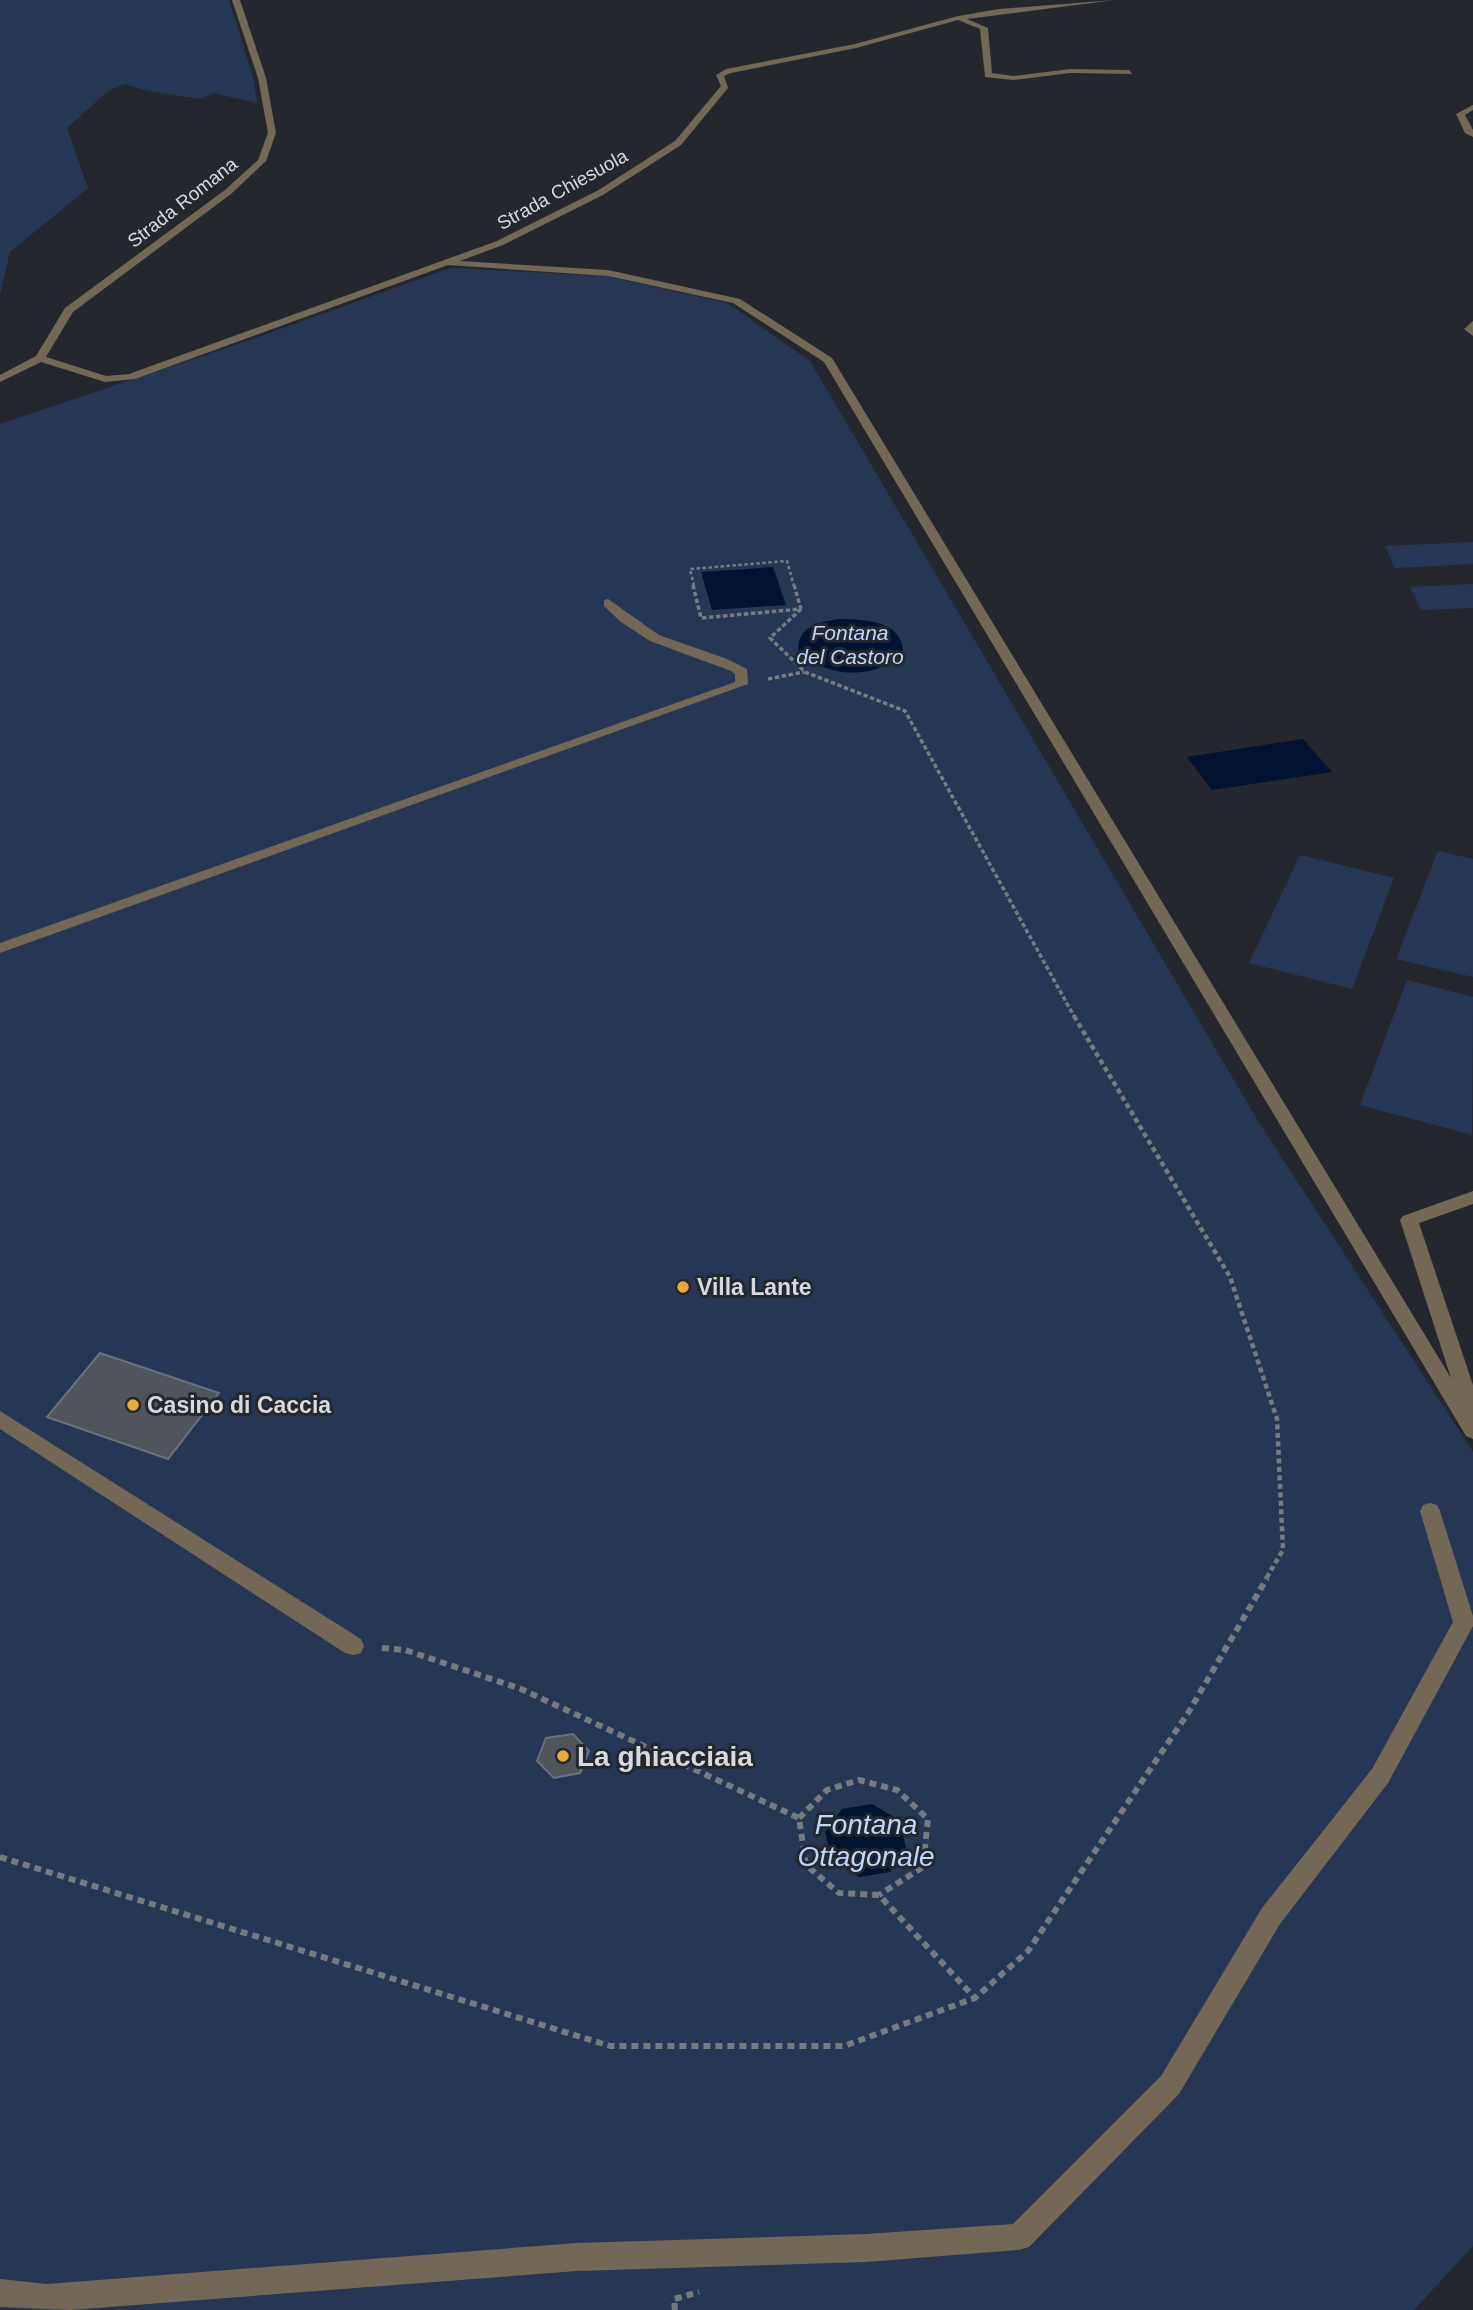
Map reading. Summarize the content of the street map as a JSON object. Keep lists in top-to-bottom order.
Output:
{
  "streets": {
    "street": ["Strada Chiesuola", "Strada Romana"]
  },
  "crossings": [
    ["Strada Chiesuola", "Strada Romana"]
  ],
  "water": ["Fontana del Castoro", "Fontana Ottagonale"],
  "places": ["Villa Lante", "Casino di Caccia", "La ghiacciaia"]
}
